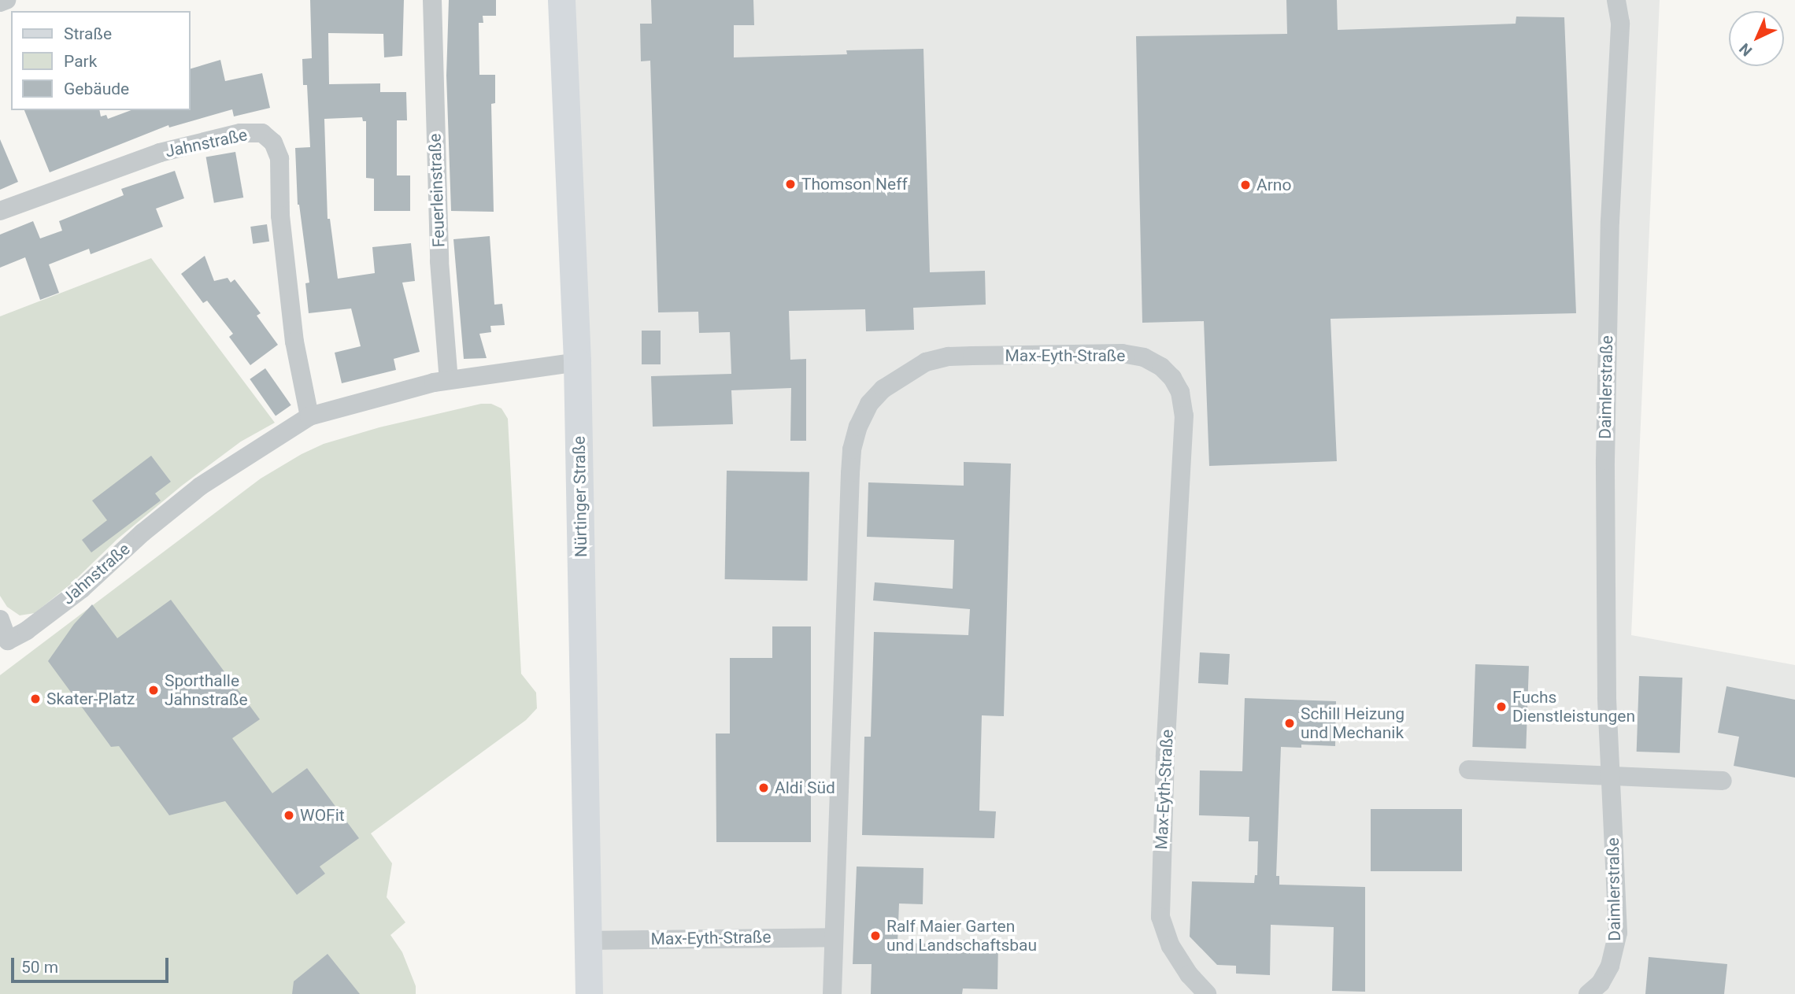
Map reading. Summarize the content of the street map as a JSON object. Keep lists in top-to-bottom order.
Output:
{
  "streets": {
    "main road": ["Nürtinger Straße"],
    "street": [
      "Jahnstraße",
      "Feuerleinstraße",
      "Max-Eyth-Straße",
      "Daimlerstraße"
    ]
  },
  "crossings": [
    ["Jahnstraße", "Feuerleinstraße"],
    ["Jahnstraße", "Nürtinger Straße"],
    ["Max-Eyth-Straße", "Nürtinger Straße"]
  ],
  "places": [
    "Thomson Neff",
    "Arno",
    "Sporthalle Jahnstraße",
    "Skater-Platz",
    "Fuchs Dienstleistungen",
    "Schill Heizung und Mechanik",
    "Aldi Süd",
    "WOFit",
    "Ralf Maier Garten und Landschaftsbau"
  ],
  "legend": ["Straße", "Park", "Gebäude"],
  "scale_bar": "50 m",
  "north": "bottom left"
}
